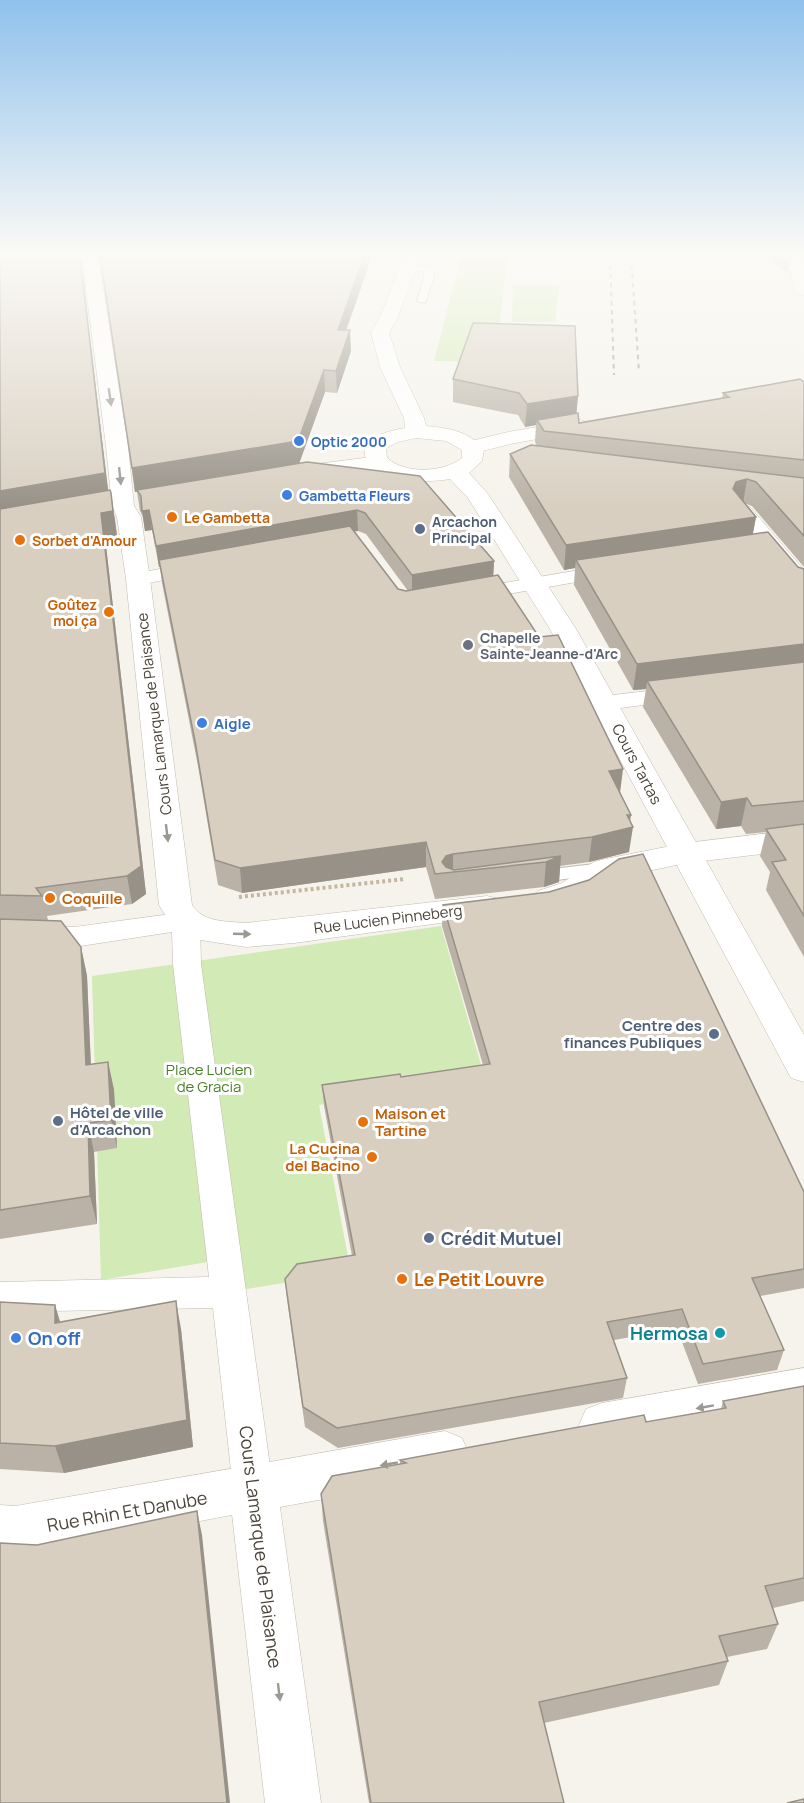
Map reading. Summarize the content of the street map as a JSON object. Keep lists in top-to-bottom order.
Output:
{
  "streets": {
    "street": [
      "Cours Lamarque de Plaisance",
      "Cours Tartas",
      "Rue Lucien Pinneberg",
      "Rue Rhin Et Danube"
    ]
  },
  "crossings": [
    ["Cours Lamarque de Plaisance", "Rue Lucien Pinneberg"],
    ["Cours Lamarque de Plaisance", "Rue Rhin Et Danube"],
    ["Cours Tartas", "Rue Lucien Pinneberg"]
  ],
  "one_way": ["Cours Lamarque de Plaisance", "Rue Rhin Et Danube"],
  "parks": ["Place Lucien de Gracia"],
  "places": [
    "Optic 2000",
    "Gambetta Fleurs",
    "Le Gambetta",
    "Arcachon Principal",
    "Sorbet d'Amour",
    "Goûtez moi ça",
    "Chapelle Sainte-Jeanne-d'Arc",
    "Aigle",
    "Coquille",
    "Centre des finances Publiques",
    "Hôtel de ville d'Arcachon",
    "Maison et Tartine",
    "La Cucina del Bacino",
    "Crédit Mutuel",
    "Le Petit Louvre",
    "Hermosa",
    "On off"
  ]
}
